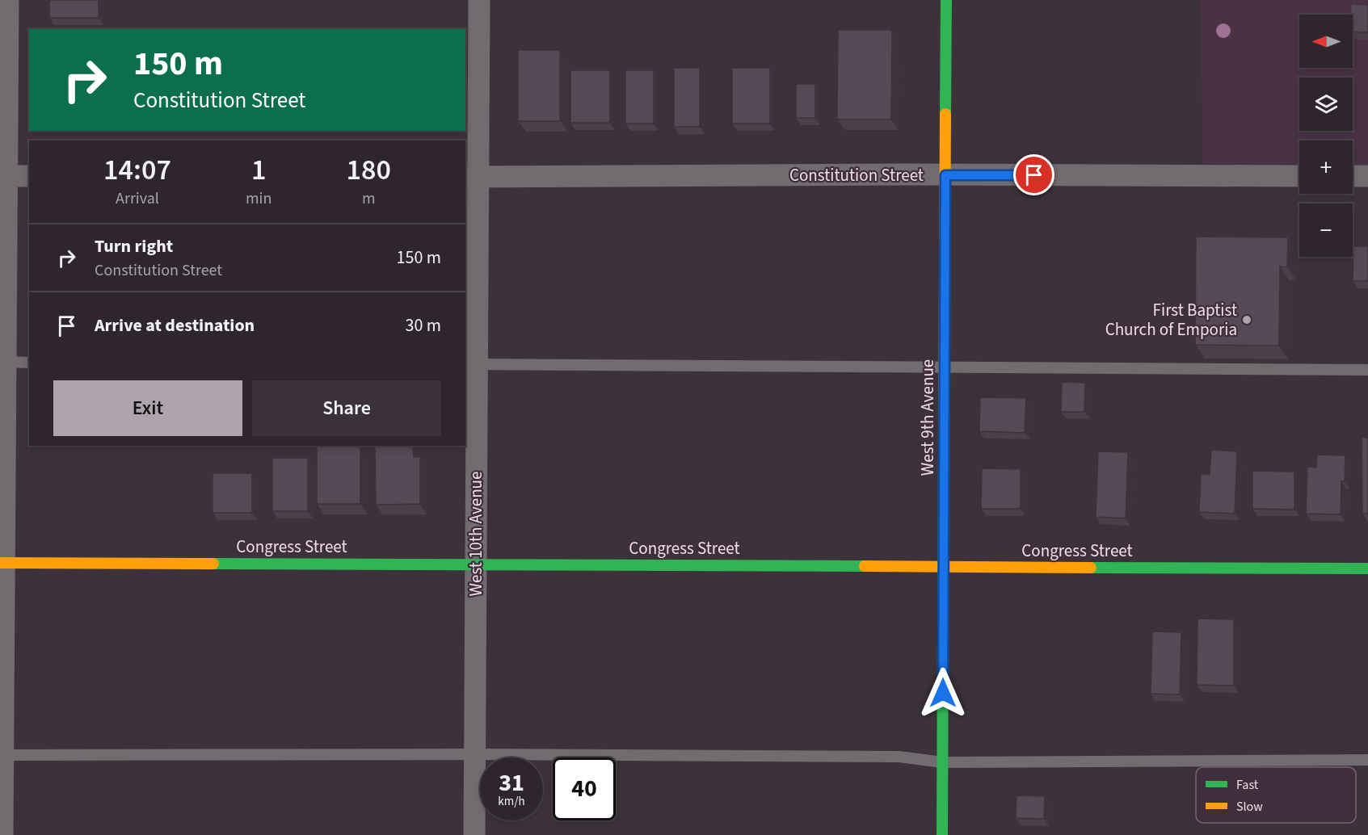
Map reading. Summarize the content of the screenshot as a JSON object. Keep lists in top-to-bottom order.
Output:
{
  "streets": {
    "street": [
      "Constitution Street",
      "West 9th Avenue",
      "West 10th Avenue",
      "Congress Street"
    ]
  },
  "crossings": [
    ["Constitution Street", "West 9th Avenue"],
    ["Constitution Street", "West 10th Avenue"],
    ["West 9th Avenue", "Congress Street"],
    ["West 10th Avenue", "Congress Street"]
  ],
  "places": ["First Baptist Church of Emporia"],
  "legend": ["Fast", "Slow"],
  "north": "left",
  "page": {
    "map_buttons": ["+", "−"],
    "turn": ["150 m", "Constitution Street"],
    "eta": [
      "14:07",
      "Arrival",
      "1",
      "min",
      "180",
      "m"
    ],
    "list": [
      {
        "name": "Turn right",
        "note": "Constitution Street",
        "value": "150 m"
      },
      {
        "name": "Arrive at destination",
        "value": "30 m"
      }
    ],
    "buttons": ["Exit", "Share"],
    "speed": "31 km/h",
    "limit": "40"
  }
}
